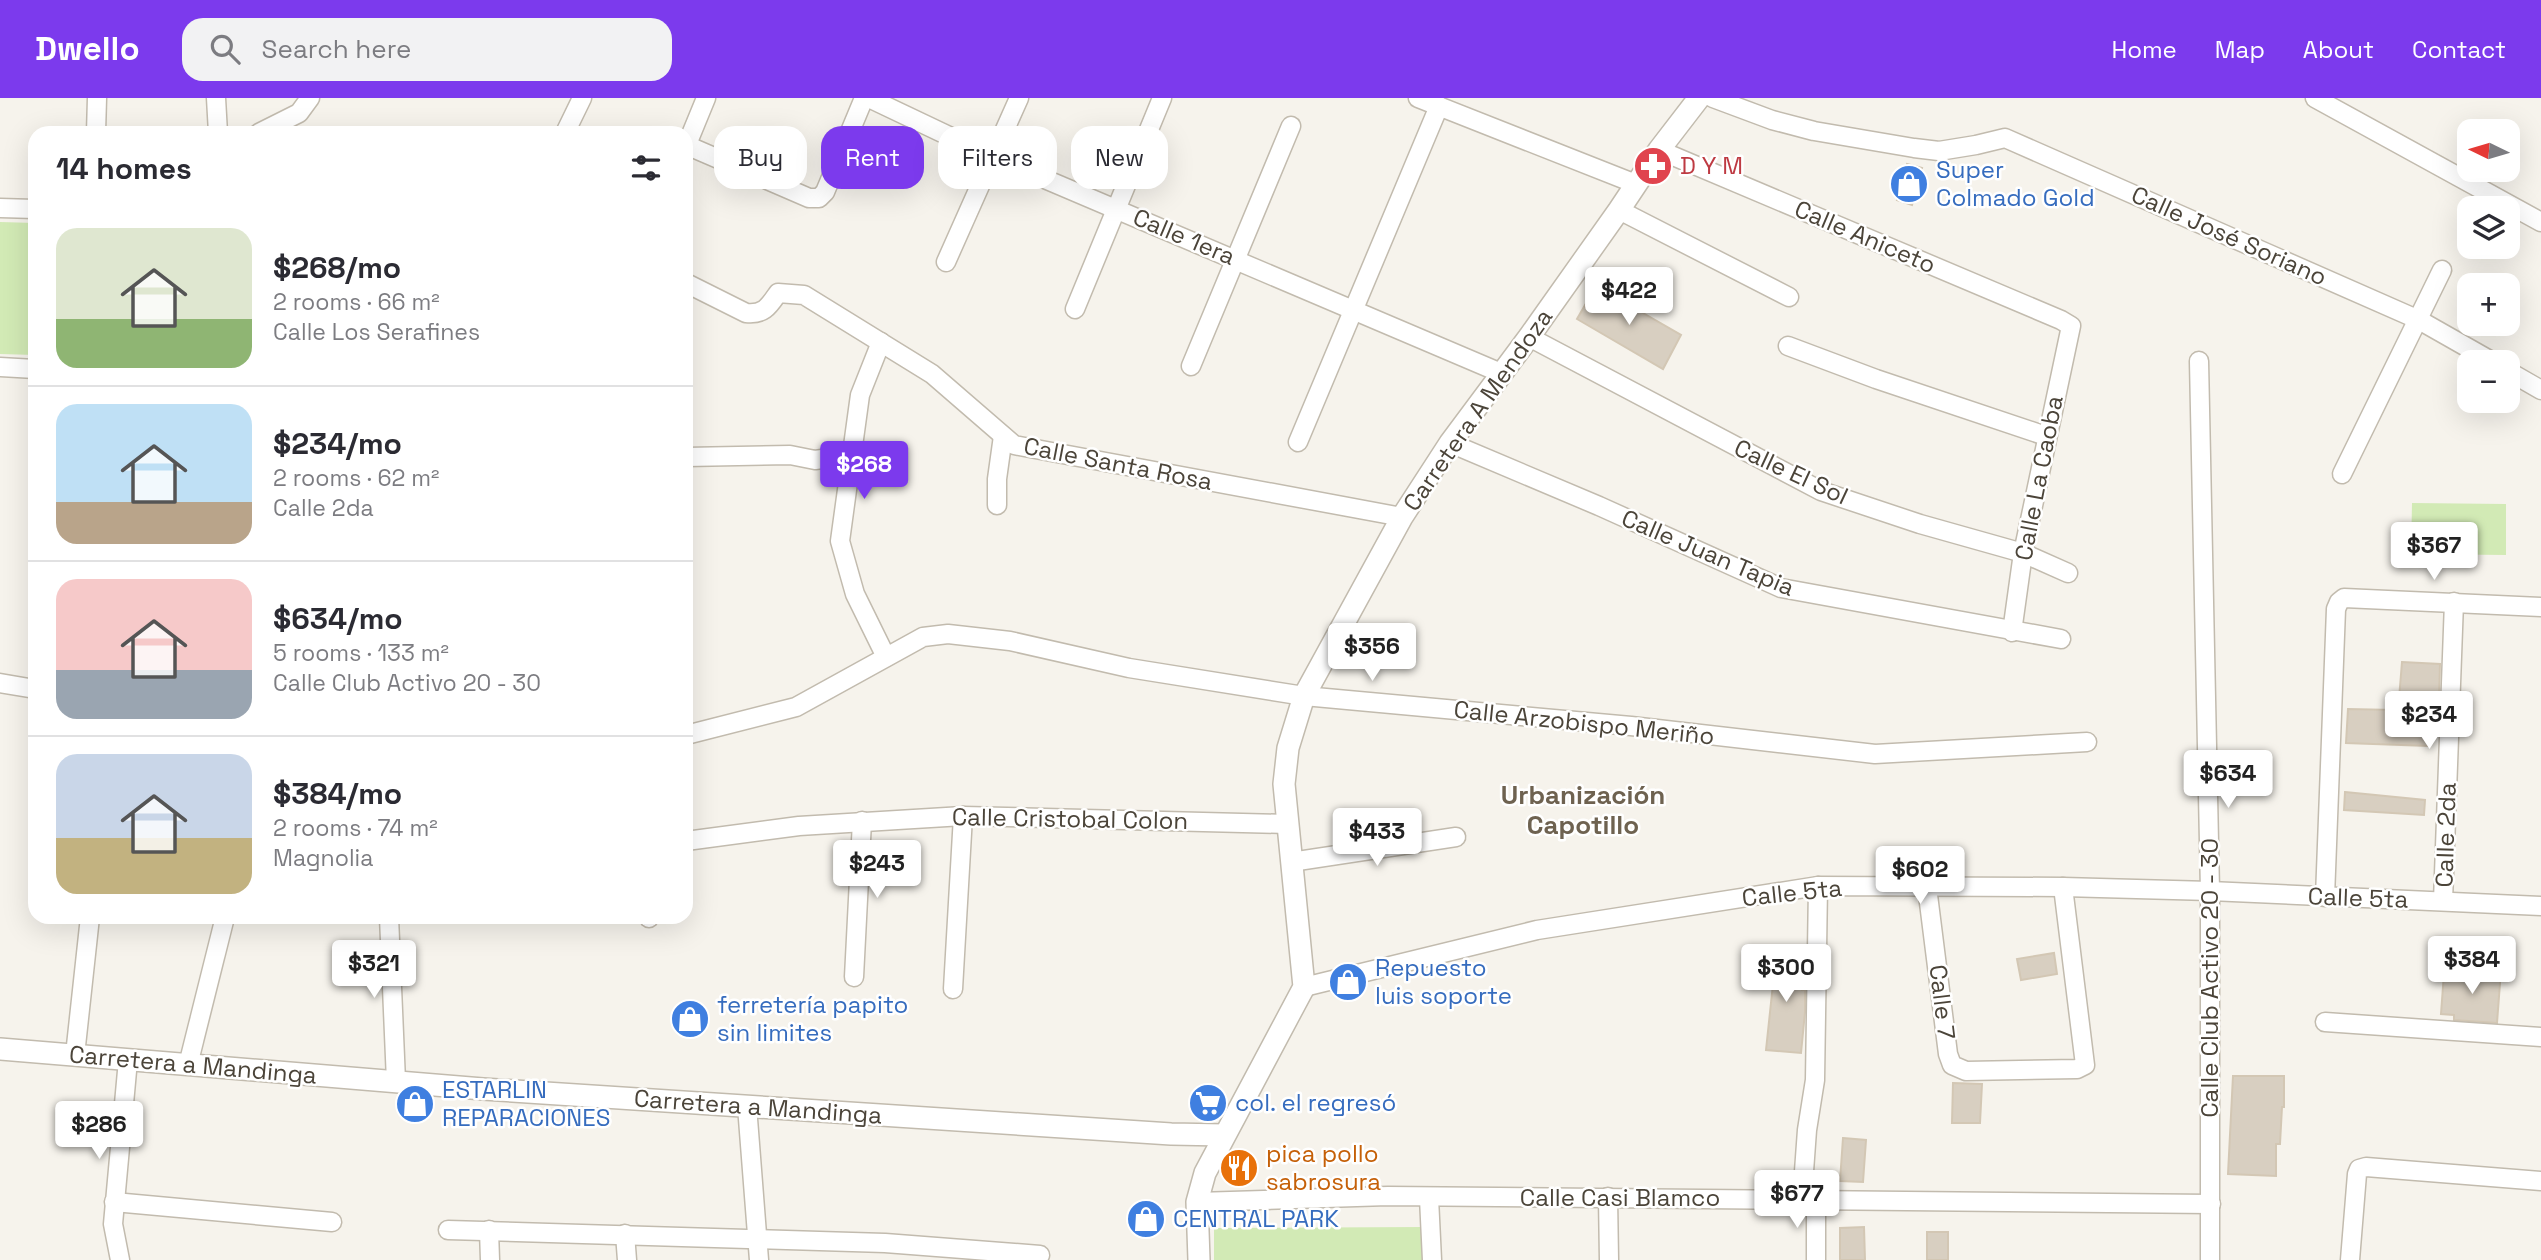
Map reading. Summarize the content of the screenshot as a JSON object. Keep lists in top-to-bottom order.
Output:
{
  "streets": {
    "street": [
      "Calle José Soriano",
      "Calle 1era",
      "Calle Aniceto",
      "Carretera A Mendoza",
      "Calle Santa Rosa",
      "Calle El Sol",
      "Calle La Caoba",
      "Calle Juan Tapia",
      "Calle Arzobispo Meriño",
      "Calle Cristobal Colon",
      "Calle 2da",
      "Calle 5ta",
      "Calle Club Activo 20 - 30",
      "Calle 7",
      "Carretera a Mandinga",
      "Calle Casi Blamco"
    ]
  },
  "crossings": [
    ["Calle 1era", "Carretera A Mendoza"],
    ["Calle Aniceto", "Carretera A Mendoza"],
    ["Calle Aniceto", "Calle La Caoba"],
    ["Carretera A Mendoza", "Calle Santa Rosa"],
    ["Carretera A Mendoza", "Calle El Sol"],
    ["Carretera A Mendoza", "Calle Juan Tapia"],
    ["Carretera A Mendoza", "Calle Arzobispo Meriño"],
    ["Carretera A Mendoza", "Calle Cristobal Colon"],
    ["Carretera A Mendoza", "Calle 5ta"],
    ["Calle El Sol", "Calle La Caoba"],
    ["Calle La Caoba", "Calle Juan Tapia"],
    ["Calle 2da", "Calle 5ta"],
    ["Calle 5ta", "Calle Club Activo 20 - 30"],
    ["Calle 5ta", "Calle 7"],
    ["Calle Club Activo 20 - 30", "Calle Casi Blamco"]
  ],
  "districts": ["Urbanización Capotillo"],
  "places": {
    "pharmacy": ["D Y M"],
    "shop": [
      "Super Colmado Gold",
      "Repuesto luis soporte",
      "ferretería papito sin limites",
      "ESTARLIN REPARACIONES",
      "CENTRAL PARK"
    ],
    "supermarket": ["col. el regresó"],
    "restaurant": ["pica pollo sabrosura"]
  },
  "north": "left",
  "page": {
    "header": "Dwello",
    "search": "Search here",
    "nav": [
      "Home",
      "Map",
      "About",
      "Contact"
    ],
    "map_buttons": ["+", "−"],
    "chip": [
      "Buy",
      "Rent",
      "Filters",
      "New"
    ],
    "heading": "14 homes",
    "list": [
      {
        "name": "$268/mo",
        "note": "2 rooms · 66 m² · Calle Los Serafines"
      },
      {
        "name": "$234/mo",
        "note": "2 rooms · 62 m² · Calle 2da"
      },
      {
        "name": "$634/mo",
        "note": "5 rooms · 133 m² · Calle Club Activo 20 - 30"
      },
      {
        "name": "$384/mo",
        "note": "2 rooms · 74 m² · Magnolia"
      }
    ],
    "price": [
      "$422",
      "$268",
      "$367",
      "$356",
      "$234",
      "$634",
      "$433",
      "$243",
      "$602",
      "$384",
      "$321",
      "$300",
      "$286",
      "$677"
    ]
  }
}
